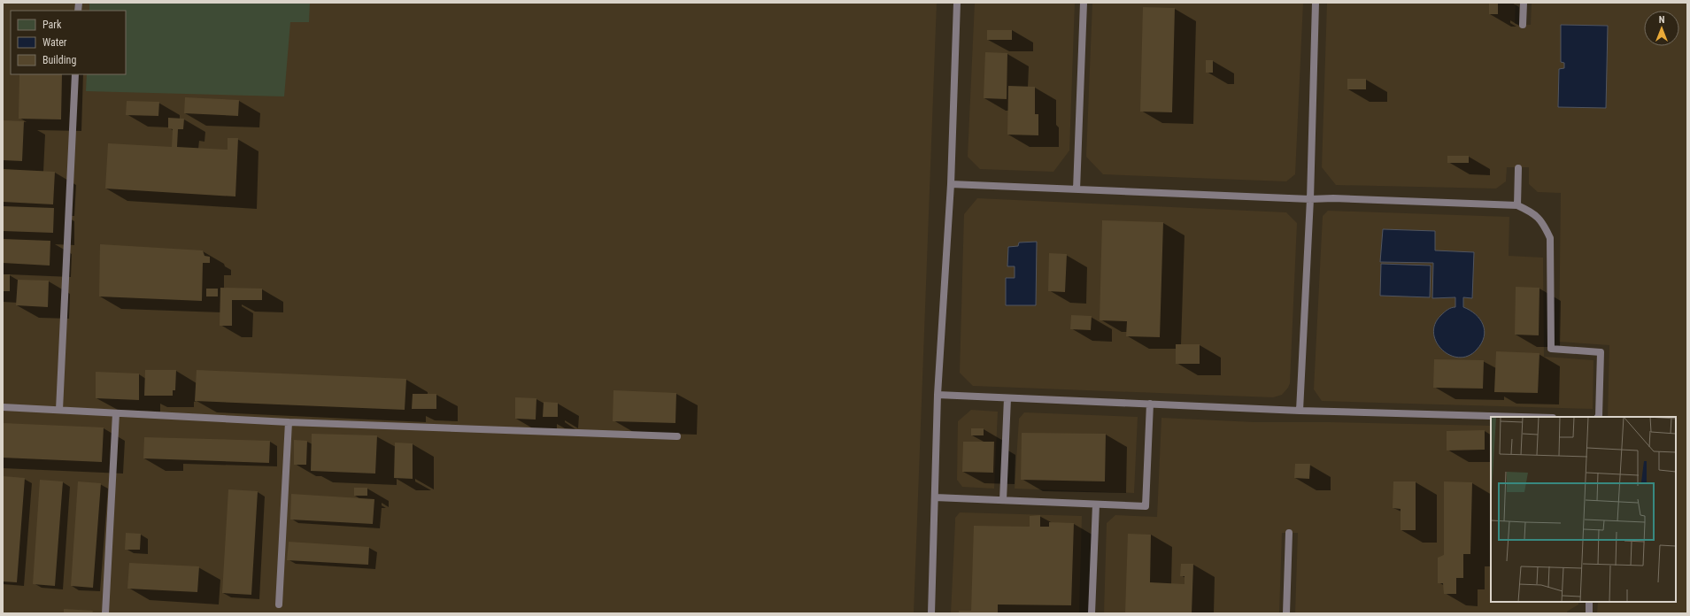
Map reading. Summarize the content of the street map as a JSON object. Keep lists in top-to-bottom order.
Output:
{
  "legend": ["Park", "Water", "Building"],
  "north": "top"
}
